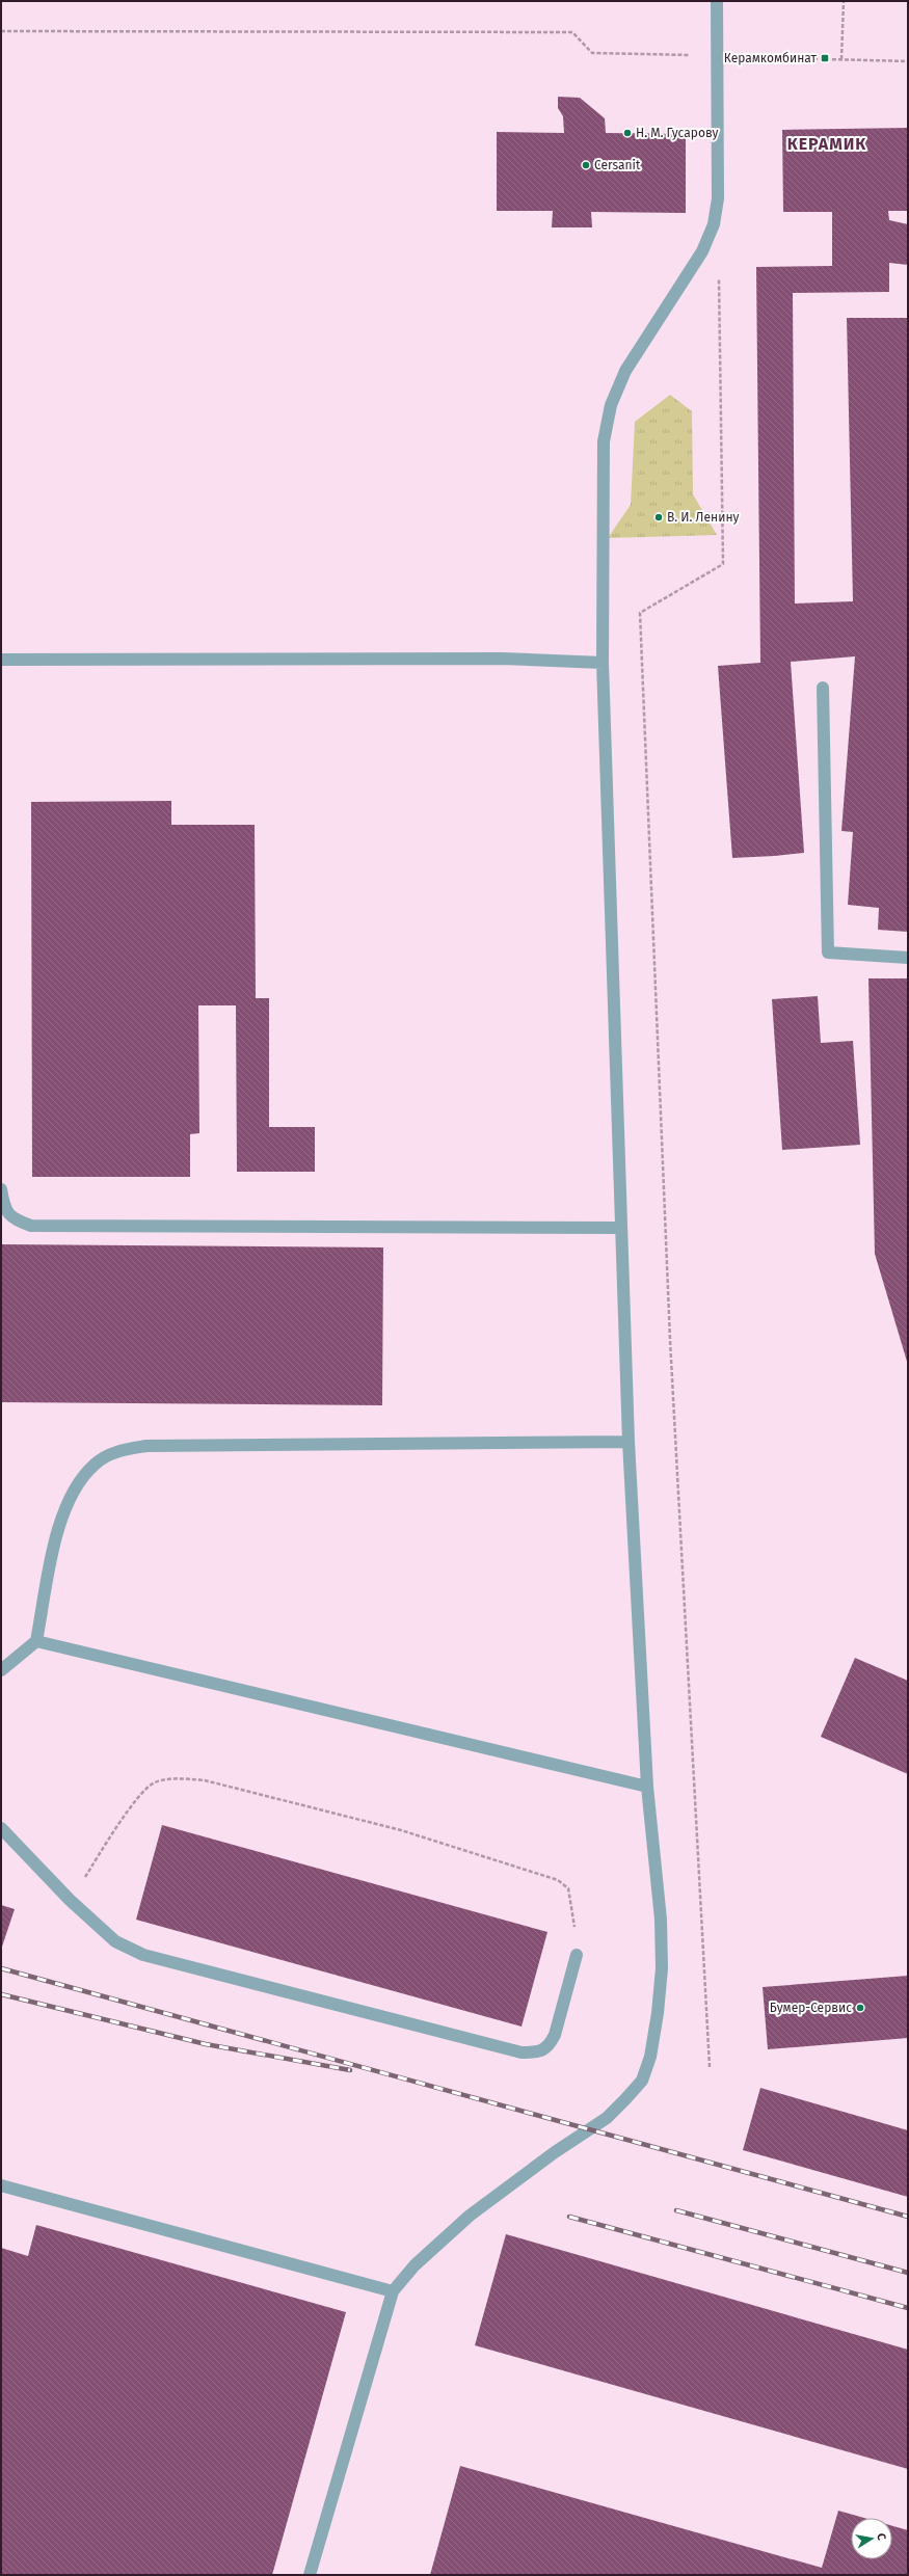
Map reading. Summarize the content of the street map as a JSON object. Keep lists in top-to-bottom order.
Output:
{
  "districts": ["КЕРАМИК"],
  "places": {
    "transit": ["Керамкомбинат"],
    "other": [
      "Н. М. Гусарову",
      "Cersanit",
      "В. И. Ленину",
      "Бумер-Сервис"
    ]
  },
  "north": "right"
}
